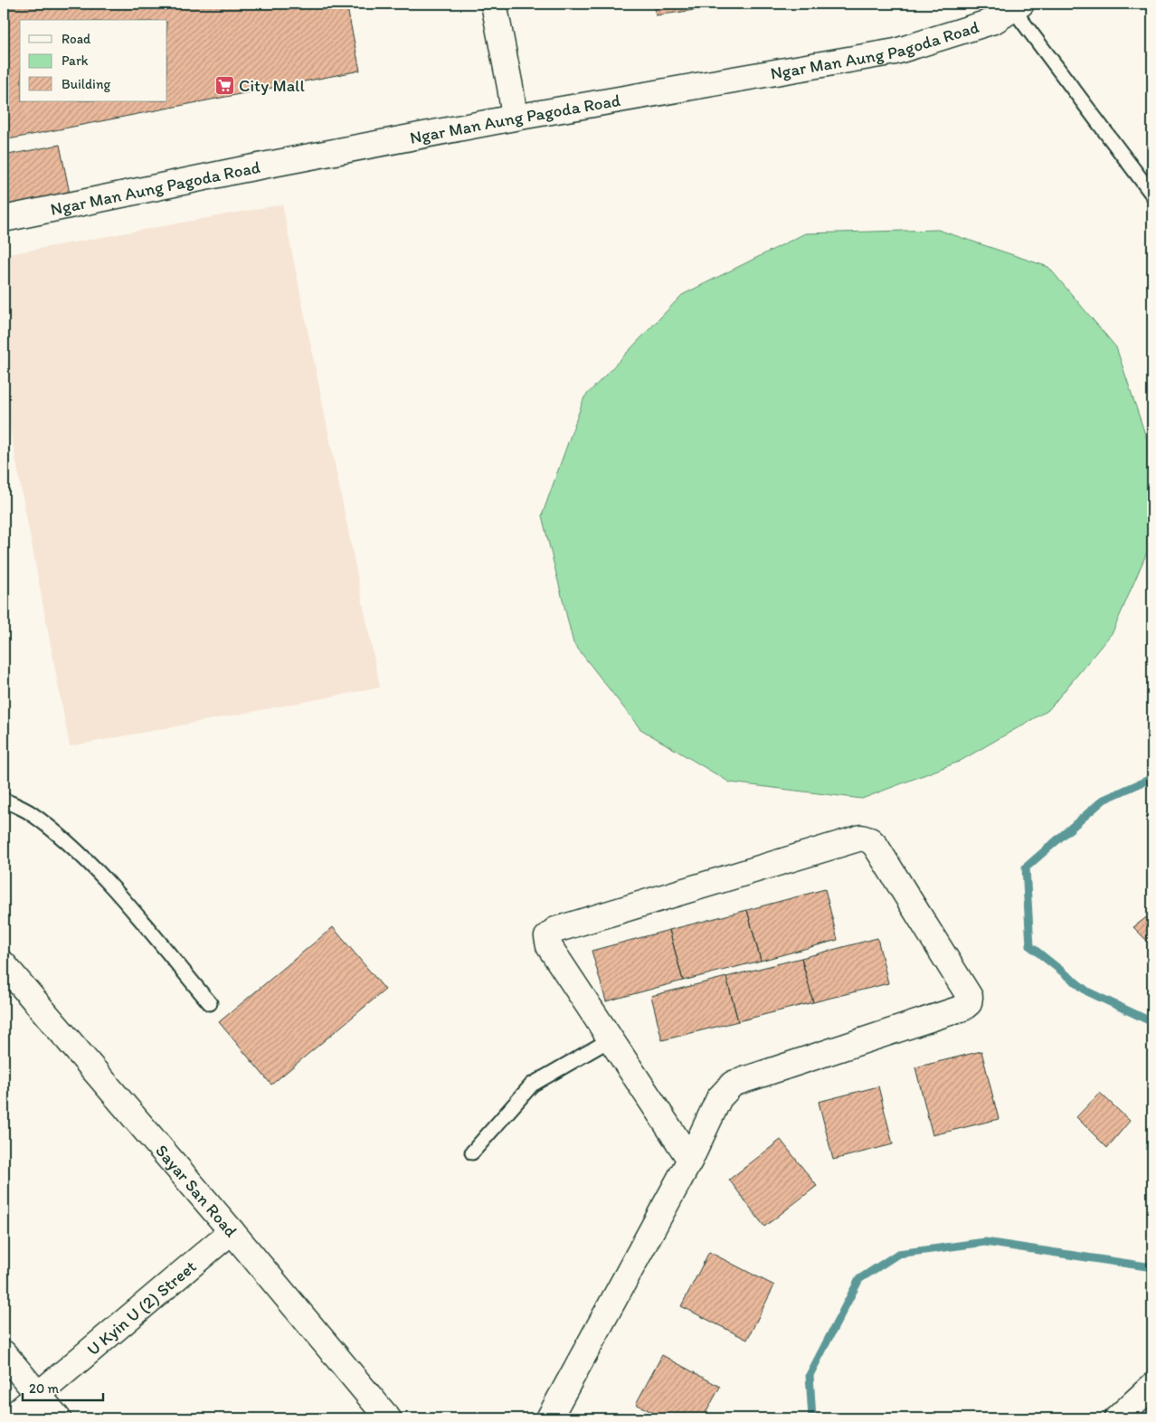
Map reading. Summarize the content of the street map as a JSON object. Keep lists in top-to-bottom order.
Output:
{
  "streets": {
    "street": ["Ngar Man Aung Pagoda Road", "Sayar San Road", "U Kyin U (2) Street"]
  },
  "crossings": [
    ["Sayar San Road", "U Kyin U (2) Street"]
  ],
  "places": {
    "supermarket": ["City Mall"]
  },
  "legend": ["Road", "Park", "Building"],
  "scale_bar": "20 m"
}
